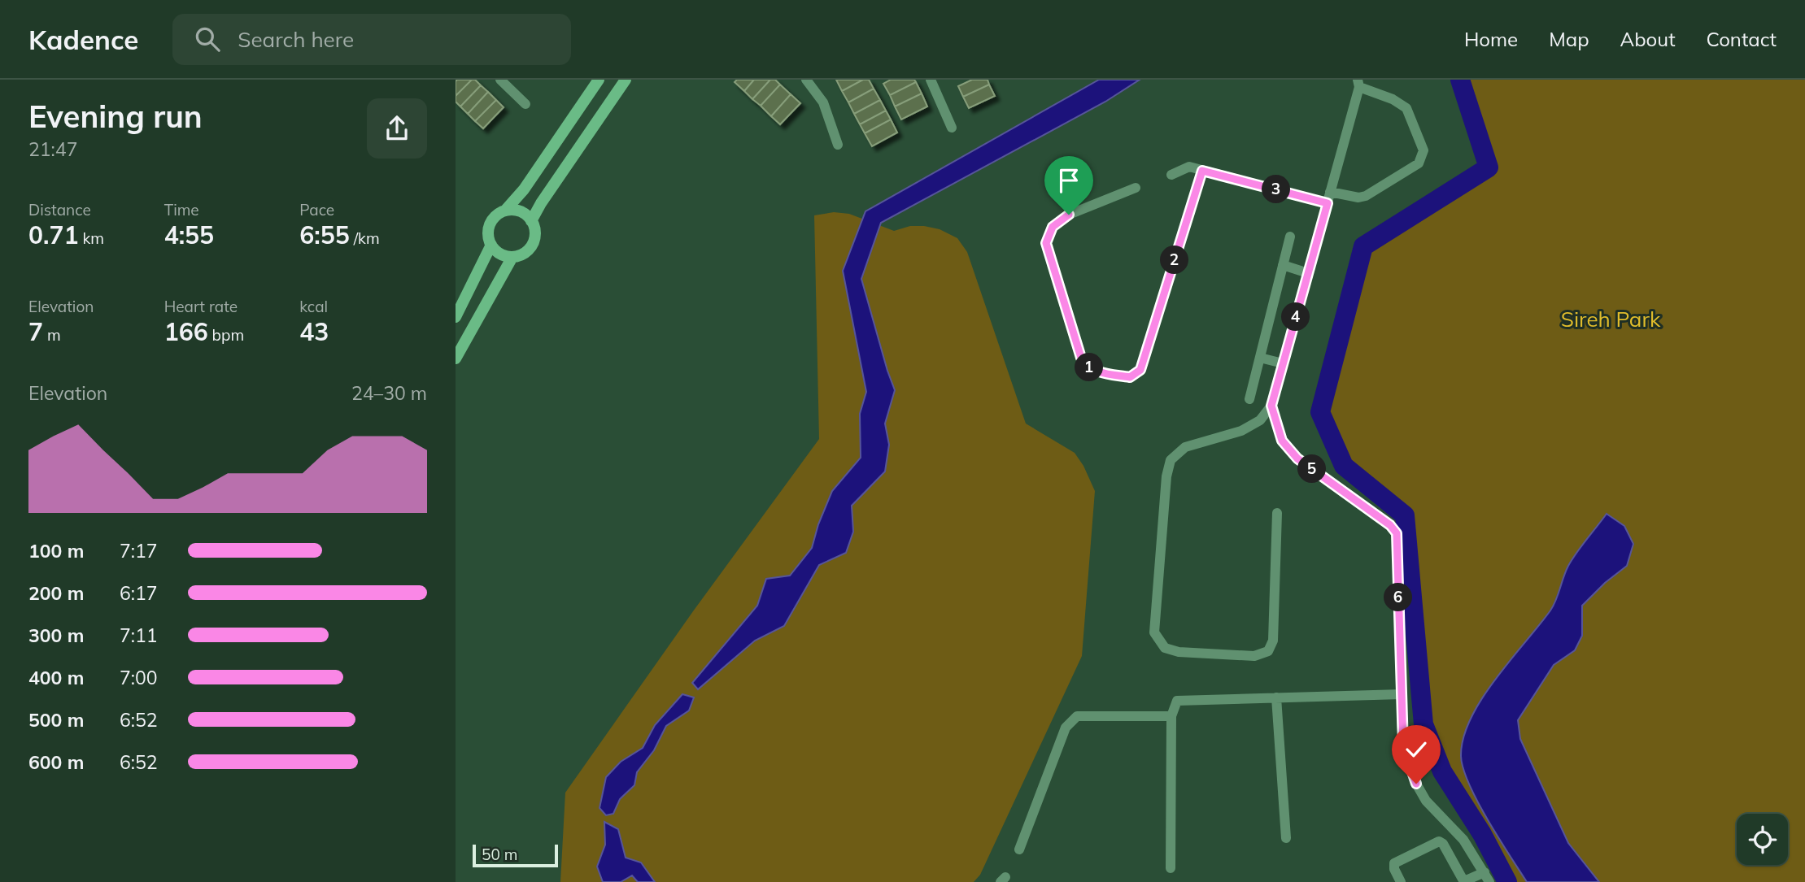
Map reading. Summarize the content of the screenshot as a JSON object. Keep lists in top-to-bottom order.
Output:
{
  "parks": ["Sireh Park"],
  "scale_bar": "50 m",
  "page": {
    "header": "Kadence",
    "search": "Search here",
    "nav": [
      "Home",
      "Map",
      "About",
      "Contact"
    ],
    "heading": ["Evening run", "21:47"],
    "pins": [
      "3",
      "2",
      "4",
      "1",
      "5",
      "6"
    ],
    "stats": [
      ["Distance", "0.71 km"],
      ["Time", "4:55"],
      ["Pace", "6:55 /km"],
      ["Elevation", "7 m"],
      ["Heart rate", "166 bpm"],
      ["kcal", "43"]
    ],
    "chart": ["Elevation", "24–30 m"],
    "list": [
      {
        "name": "100 m",
        "note": "7:17"
      },
      {
        "name": "200 m",
        "note": "6:17"
      },
      {
        "name": "300 m",
        "note": "7:11"
      },
      {
        "name": "400 m",
        "note": "7:00"
      },
      {
        "name": "500 m",
        "note": "6:52"
      },
      {
        "name": "600 m",
        "note": "6:52"
      }
    ],
    "scale": "50 m"
  }
}
